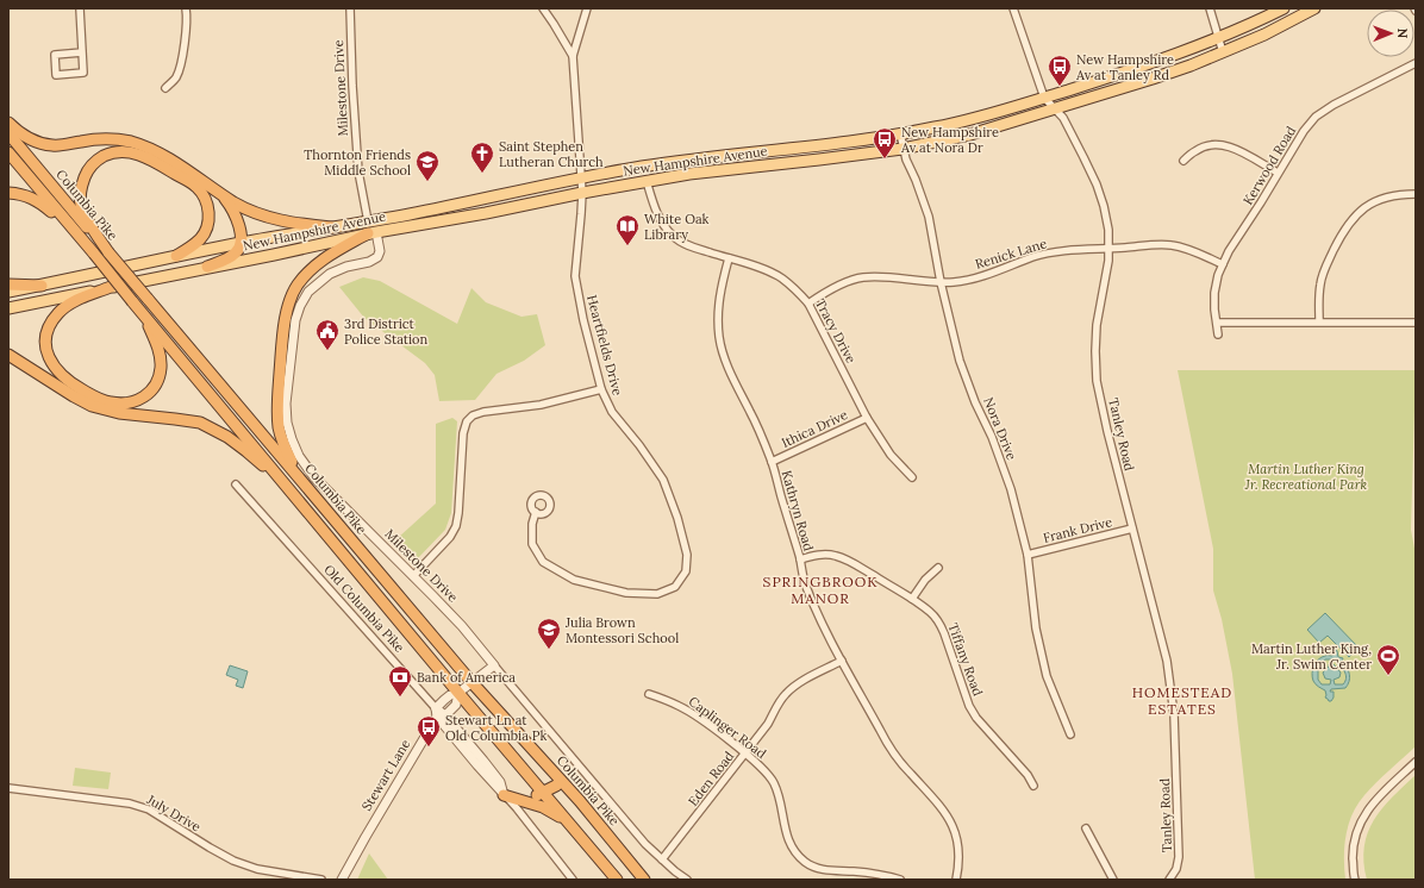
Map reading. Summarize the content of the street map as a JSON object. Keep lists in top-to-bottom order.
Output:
{
  "streets": {
    "highway": ["Columbia Pike"],
    "main road": ["New Hampshire Avenue"],
    "street": [
      "Milestone Drive",
      "Kerwood Road",
      "Renick Lane",
      "Tracy Drive",
      "Heartfields Drive",
      "Ithica Drive",
      "Nora Drive",
      "Tanley Road",
      "Kathryn Road",
      "Frank Drive",
      "Old Columbia Pike",
      "Tiffany Road",
      "Caplinger Road",
      "Stewart Lane",
      "Eden Road",
      "July Drive"
    ]
  },
  "crossings": [
    ["Milestone Drive", "New Hampshire Avenue"],
    ["Milestone Drive", "Stewart Lane"],
    ["Milestone Drive", "Eden Road"],
    ["New Hampshire Avenue", "Tracy Drive"],
    ["New Hampshire Avenue", "Heartfields Drive"],
    ["New Hampshire Avenue", "Nora Drive"],
    ["New Hampshire Avenue", "Tanley Road"],
    ["Kerwood Road", "Renick Lane"],
    ["Columbia Pike", "Stewart Lane"],
    ["Renick Lane", "Tracy Drive"],
    ["Renick Lane", "Nora Drive"],
    ["Renick Lane", "Tanley Road"],
    ["Tracy Drive", "Ithica Drive"],
    ["Tracy Drive", "Kathryn Road"],
    ["Ithica Drive", "Kathryn Road"],
    ["Nora Drive", "Frank Drive"],
    ["Tanley Road", "Frank Drive"],
    ["Kathryn Road", "Tiffany Road"],
    ["Kathryn Road", "Eden Road"],
    ["Old Columbia Pike", "Stewart Lane"],
    ["Caplinger Road", "Eden Road"]
  ],
  "districts": ["SPRINGBROOK MANOR", "HOMESTEAD ESTATES"],
  "parks": ["Martin Luther King Jr. Recreational Park"],
  "places": {
    "bus stop": ["New Hampshire Av at Tanley Rd", "New Hampshire Av at Nora Dr", "Stewart Ln at Old Columbia Pk"],
    "church": ["Saint Stephen Lutheran Church"],
    "school or university": ["Thornton Friends Middle School", "Julia Brown Montessori School"],
    "library": ["White Oak Library"],
    "public building": ["3rd District Police Station"],
    "sports": ["Martin Luther King, Jr. Swim Center"],
    "bank": ["Bank of America"]
  },
  "north": "right"
}
